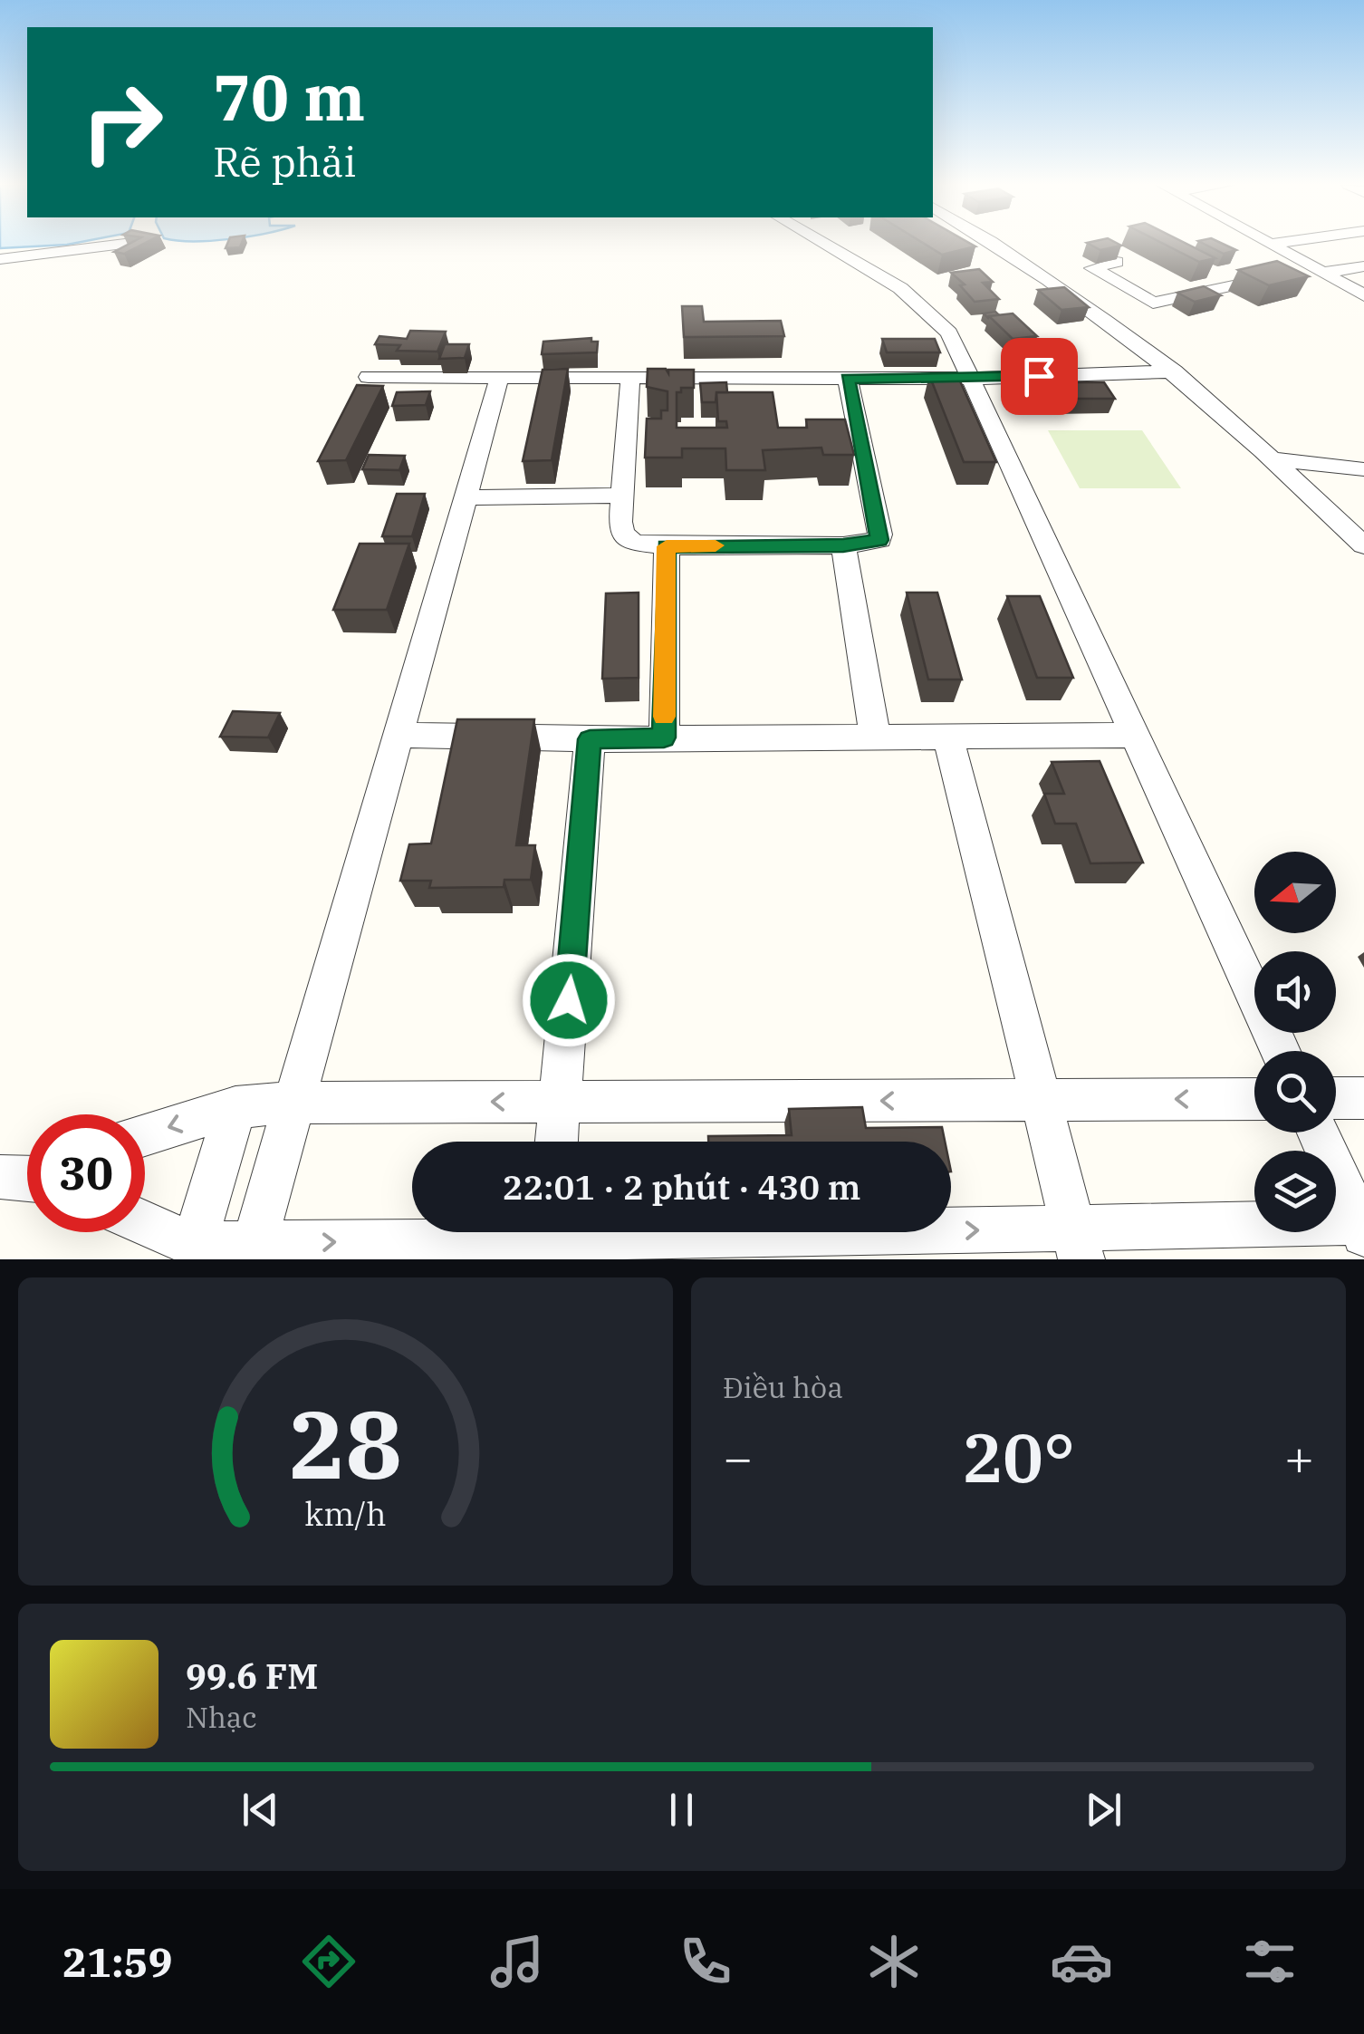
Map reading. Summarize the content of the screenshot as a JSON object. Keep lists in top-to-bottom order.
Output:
{
  "north": "left",
  "page": {
    "turn": ["70 m", "Rẽ phải"],
    "limit": "30",
    "trip": "22:01 · 2 phút · 430 m",
    "tile": "Điều hòa",
    "heat": ["−", "20°", "+"],
    "song": ["99.6 FM", "Nhạc"],
    "tabs": "21:59",
    "gauge": ["28", "km/h"]
  }
}
